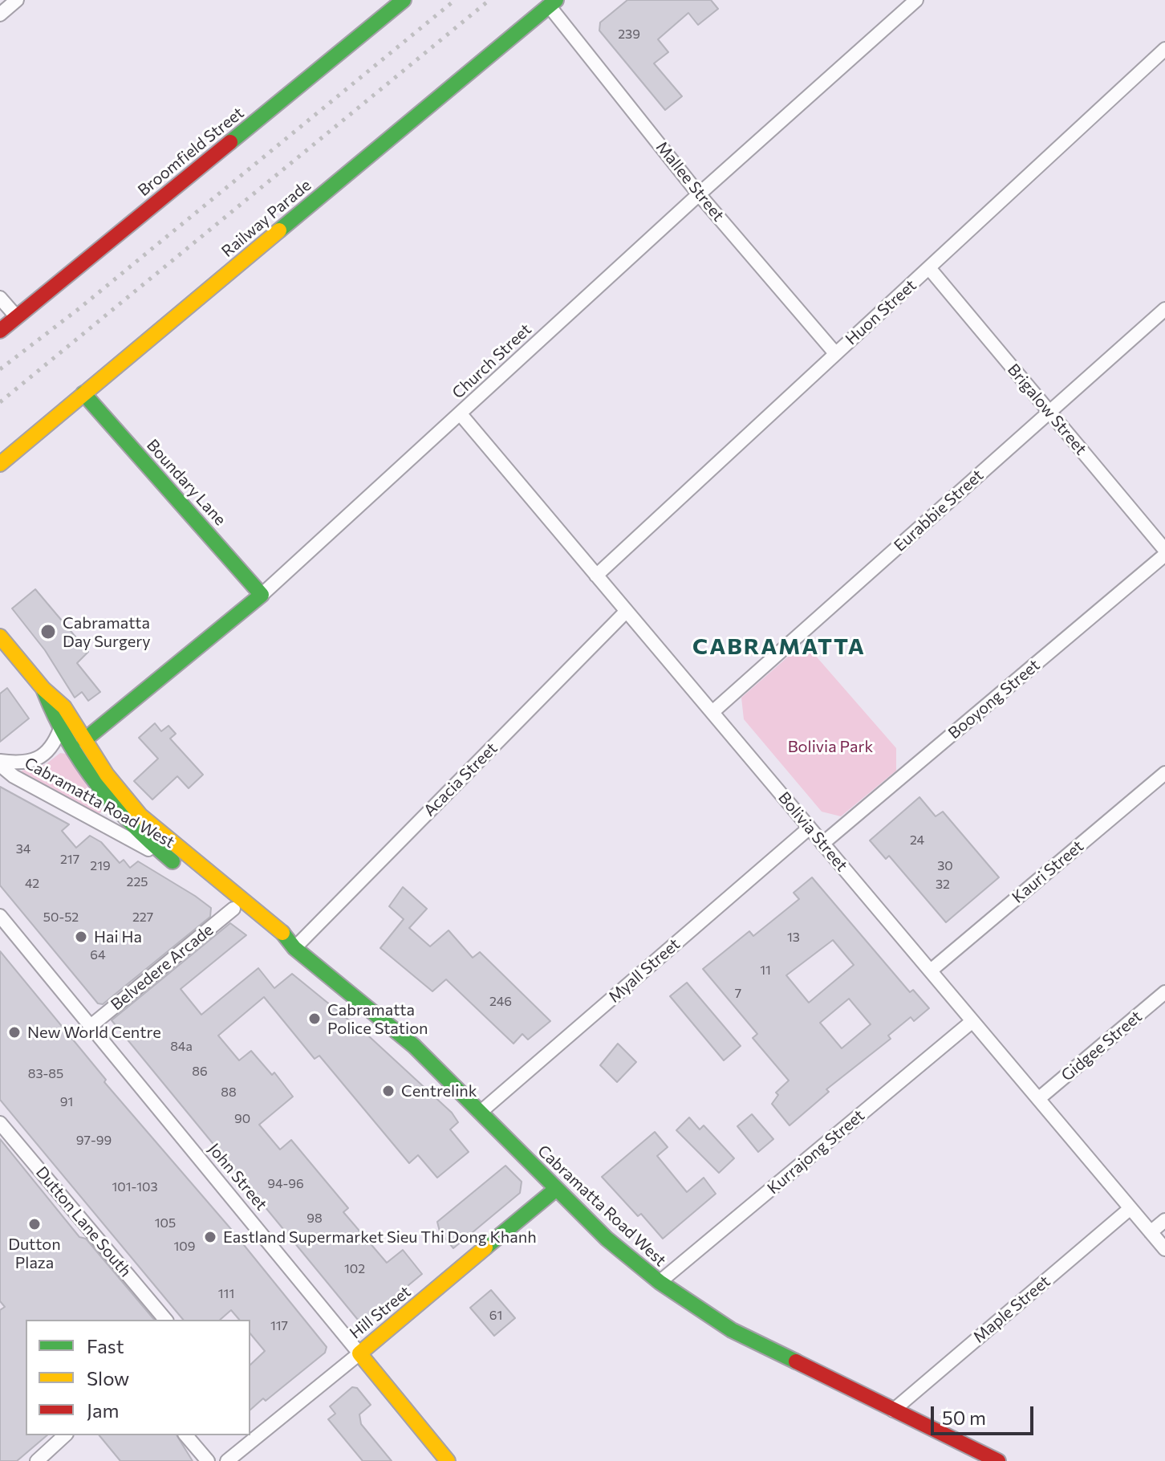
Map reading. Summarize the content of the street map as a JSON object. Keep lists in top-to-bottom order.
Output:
{
  "streets": {
    "main road": [
      "Broomfield Street",
      "Railway Parade",
      "Church Street",
      "Boundary Lane",
      "Cabramatta Road West",
      "John Street",
      "Hill Street"
    ],
    "street": [
      "Mallee Street",
      "Huon Street",
      "Brigalow Street",
      "Eurabbie Street",
      "Booyong Street",
      "Acacia Street",
      "Bolivia Street",
      "Kauri Street",
      "Belvedere Arcade",
      "Myall Street",
      "Gidgee Street",
      "Kurrajong Street",
      "Dutton Lane South",
      "Maple Street"
    ]
  },
  "crossings": [
    ["Mallee Street", "Railway Parade"],
    ["Mallee Street", "Huon Street"],
    ["Mallee Street", "Church Street"],
    ["Railway Parade", "Boundary Lane"],
    ["Huon Street", "Brigalow Street"],
    ["Huon Street", "Bolivia Street"],
    ["Church Street", "Boundary Lane"],
    ["Church Street", "Cabramatta Road West"],
    ["Church Street", "Bolivia Street"],
    ["Brigalow Street", "Eurabbie Street"],
    ["Brigalow Street", "Booyong Street"],
    ["Eurabbie Street", "Bolivia Street"],
    ["Booyong Street", "Bolivia Street"],
    ["Acacia Street", "Cabramatta Road West"],
    ["Acacia Street", "Bolivia Street"],
    ["Cabramatta Road West", "Belvedere Arcade"],
    ["Cabramatta Road West", "Myall Street"],
    ["Cabramatta Road West", "Kurrajong Street"],
    ["Cabramatta Road West", "Maple Street"],
    ["Cabramatta Road West", "Hill Street"],
    ["Bolivia Street", "Kauri Street"],
    ["Bolivia Street", "Myall Street"],
    ["Bolivia Street", "Gidgee Street"],
    ["Bolivia Street", "Kurrajong Street"],
    ["Bolivia Street", "Maple Street"],
    ["Belvedere Arcade", "John Street"],
    ["John Street", "Hill Street"]
  ],
  "districts": ["CABRAMATTA"],
  "parks": ["Bolivia Park"],
  "places": [
    "Cabramatta Day Surgery",
    "Hai Ha",
    "Cabramatta Police Station",
    "New World Centre",
    "Centrelink",
    "Dutton Plaza",
    "Eastland Supermarket Sieu Thi Dong Khanh"
  ],
  "house_numbers": [
    "239",
    "24",
    "34",
    "217",
    "219",
    "30",
    "225",
    "42",
    "32",
    "50-52",
    "227",
    "13",
    "64",
    "11",
    "7",
    "246",
    "84a",
    "86",
    "83-85",
    "88",
    "91",
    "90",
    "97-99",
    "94-96",
    "101-103",
    "98",
    "105",
    "109",
    "102",
    "111",
    "61",
    "117"
  ],
  "legend": ["Fast", "Slow", "Jam"],
  "scale_bar": "50 m"
}
